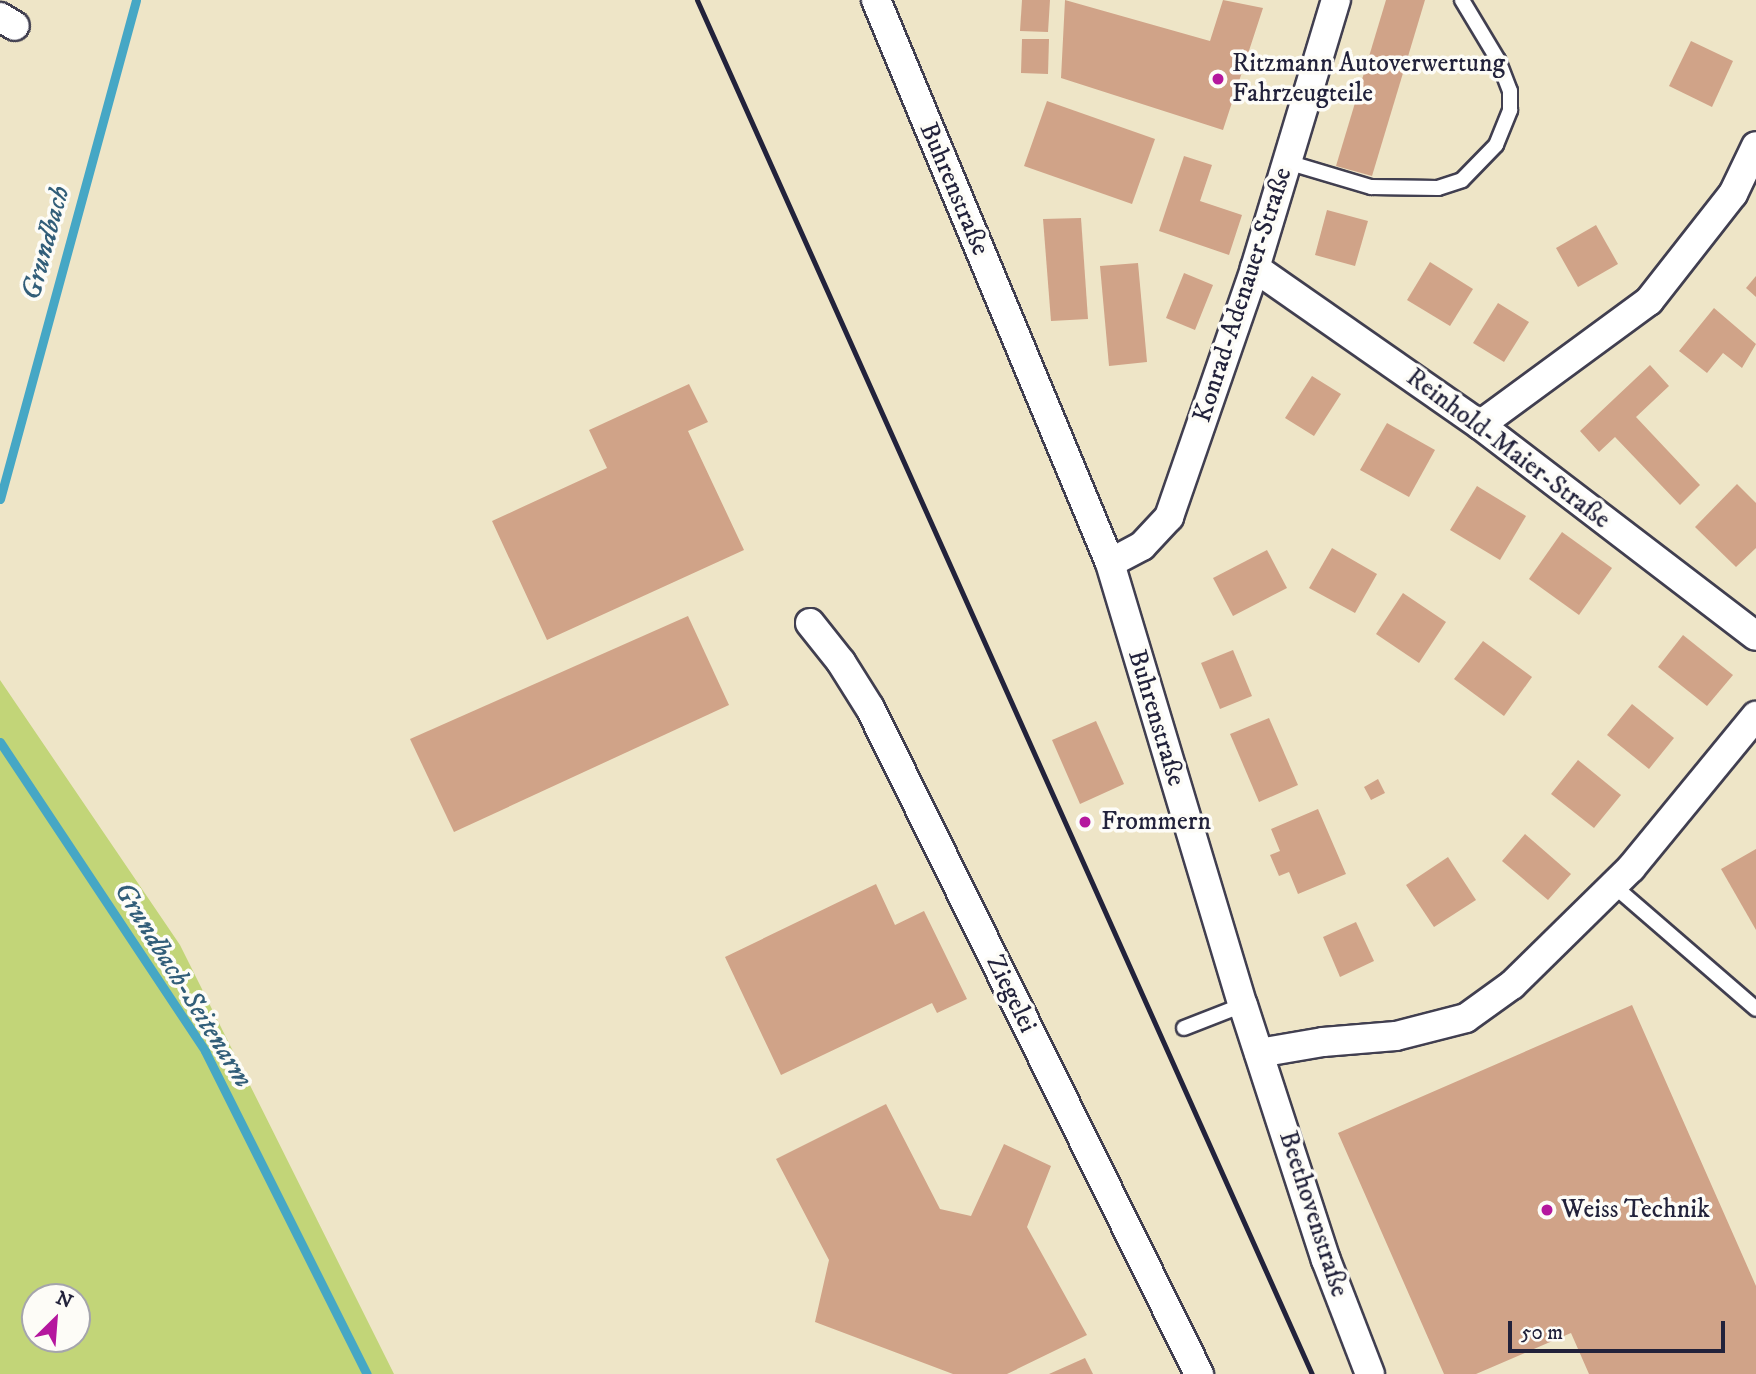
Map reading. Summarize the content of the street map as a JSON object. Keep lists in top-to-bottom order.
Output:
{
  "streets": {
    "street": [
      "Buhrenstraße",
      "Konrad-Adenauer-Straße",
      "Reinhold-Maier-Straße",
      "Ziegelei",
      "Beethovenstraße"
    ]
  },
  "crossings": [
    ["Buhrenstraße", "Konrad-Adenauer-Straße"],
    ["Buhrenstraße", "Beethovenstraße"],
    ["Konrad-Adenauer-Straße", "Reinhold-Maier-Straße"]
  ],
  "water": ["Grundbach", "Grundbach-Seitenarm"],
  "places": ["Ritzmann Autoverwertung Fahrzeugteile", "Frommern", "Weiss Technik"],
  "scale_bar": "50 m",
  "north": "top right"
}
